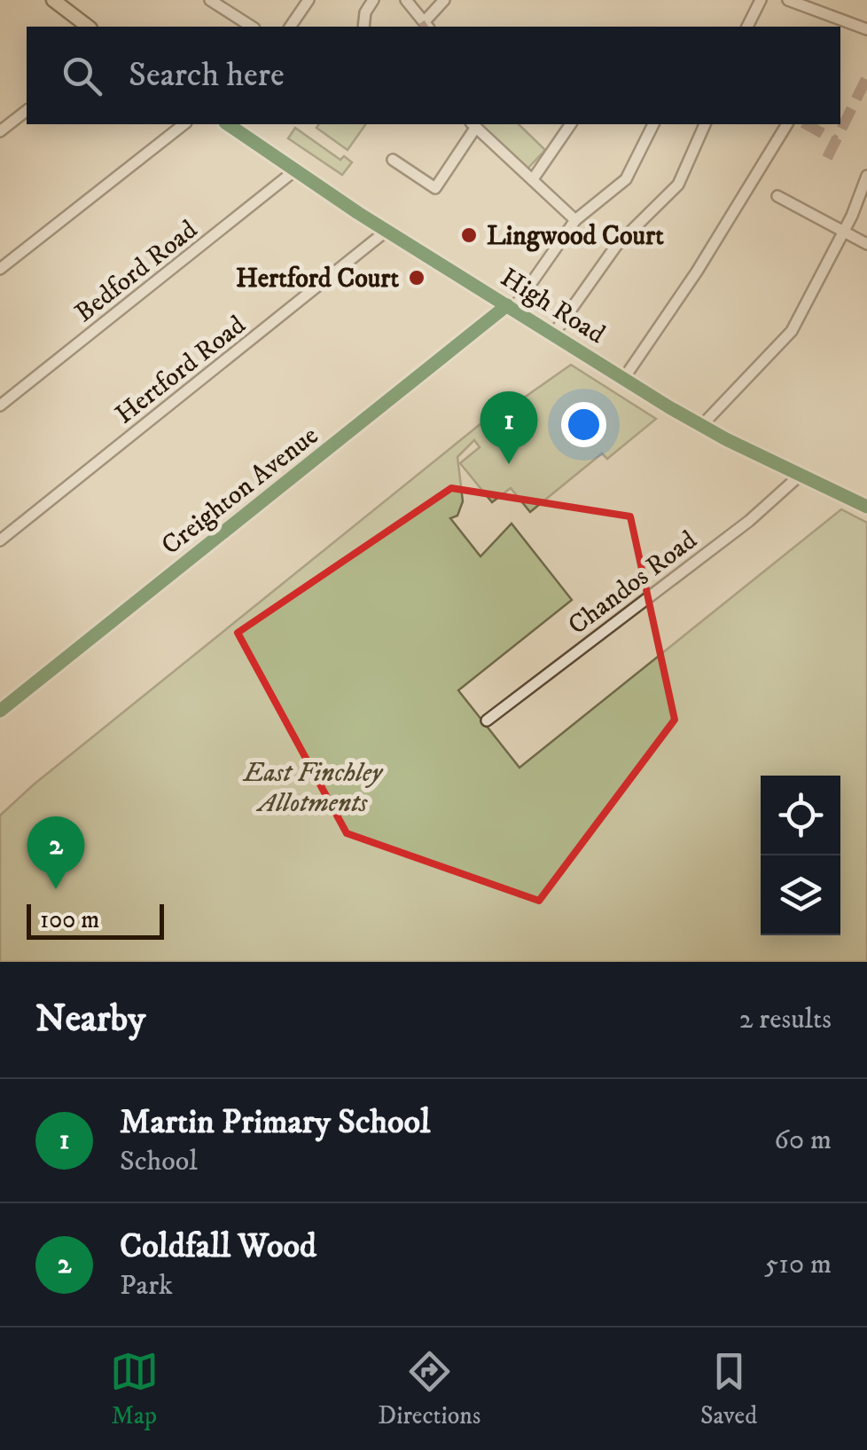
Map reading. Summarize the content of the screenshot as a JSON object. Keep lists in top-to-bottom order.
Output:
{
  "streets": {
    "main road": ["High Road"],
    "street": [
      "Bedford Road",
      "Hertford Road",
      "Creighton Avenue",
      "Chandos Road"
    ]
  },
  "crossings": [
    ["Bedford Road", "High Road"],
    ["High Road", "Hertford Road"],
    ["High Road", "Creighton Avenue"],
    ["High Road", "Chandos Road"]
  ],
  "parks": ["East Finchley Allotments"],
  "places": ["Lingwood Court", "Hertford Court"],
  "scale_bar": "100 m",
  "page": {
    "search": "Search here",
    "pins": ["1", "2"],
    "scale": "100 m",
    "heading": ["Nearby", "2 results"],
    "list": [
      {
        "mark": "1",
        "name": "Martin Primary School",
        "note": "School",
        "value": "60 m"
      },
      {
        "mark": "2",
        "name": "Coldfall Wood",
        "note": "Park",
        "value": "510 m"
      }
    ],
    "nav": ["Map", "Directions", "Saved"]
  }
}
